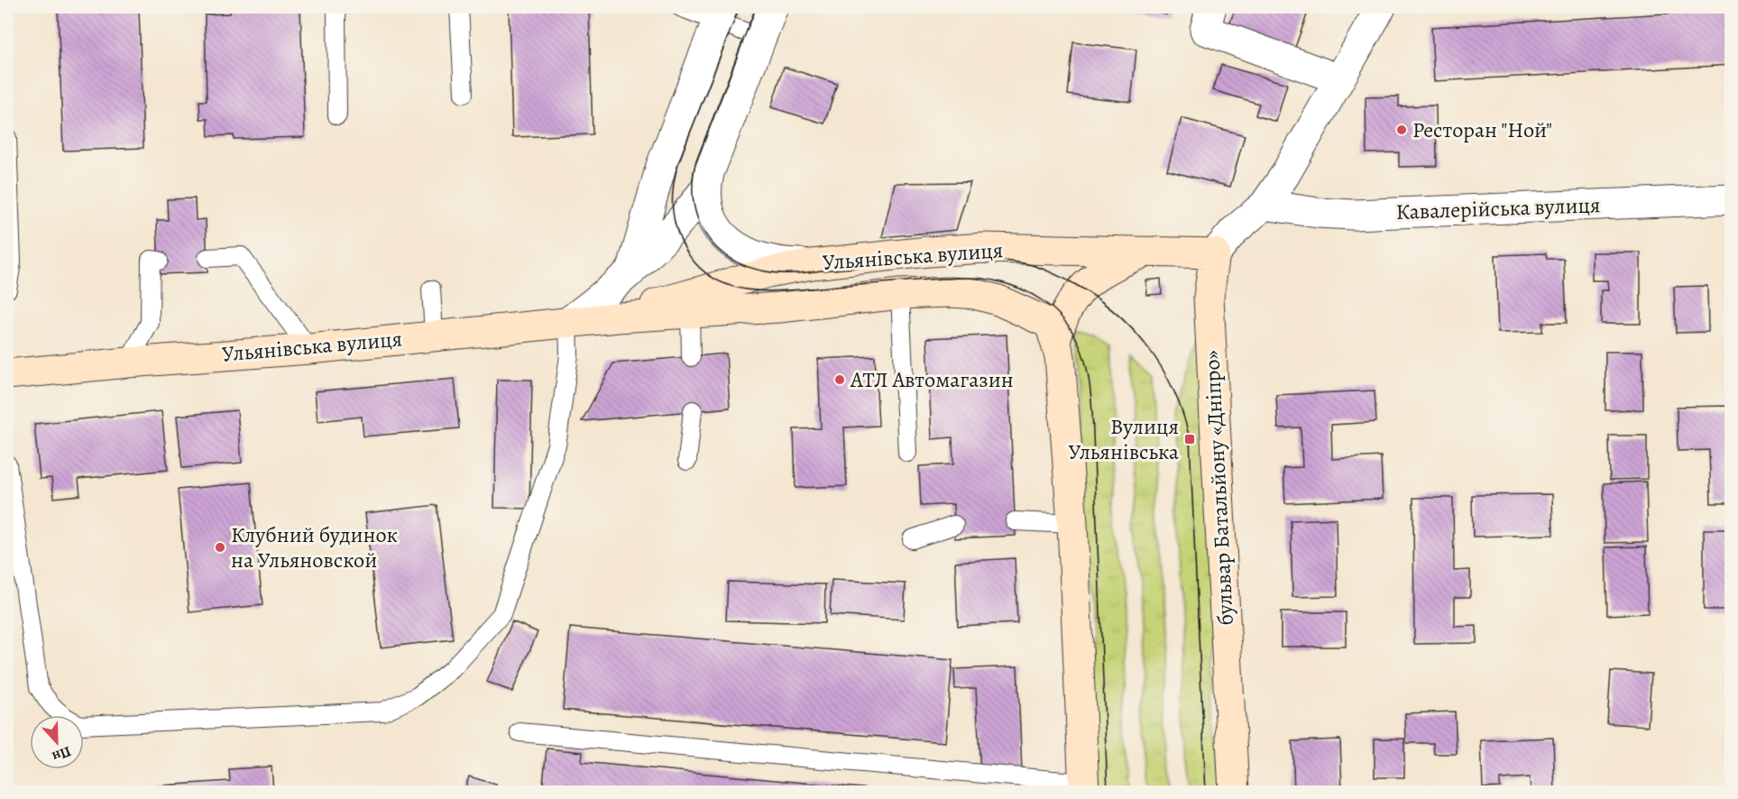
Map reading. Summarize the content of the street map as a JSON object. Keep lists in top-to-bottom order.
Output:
{
  "streets": {
    "street": ["Кавалерійська вулиця", "Ульянівська вулиця", "бульвар Батальйону «Дніпро»"]
  },
  "crossings": [
    ["Ульянівська вулиця", "бульвар Батальйону «Дніпро»"]
  ],
  "places": {
    "other": ["Ресторан \"Ной\"", "АТЛ Автомагазин", "Клубний будинок на Ульяновской"],
    "transit": ["Вулиця Ульянівська"]
  },
  "north": "bottom"
}
